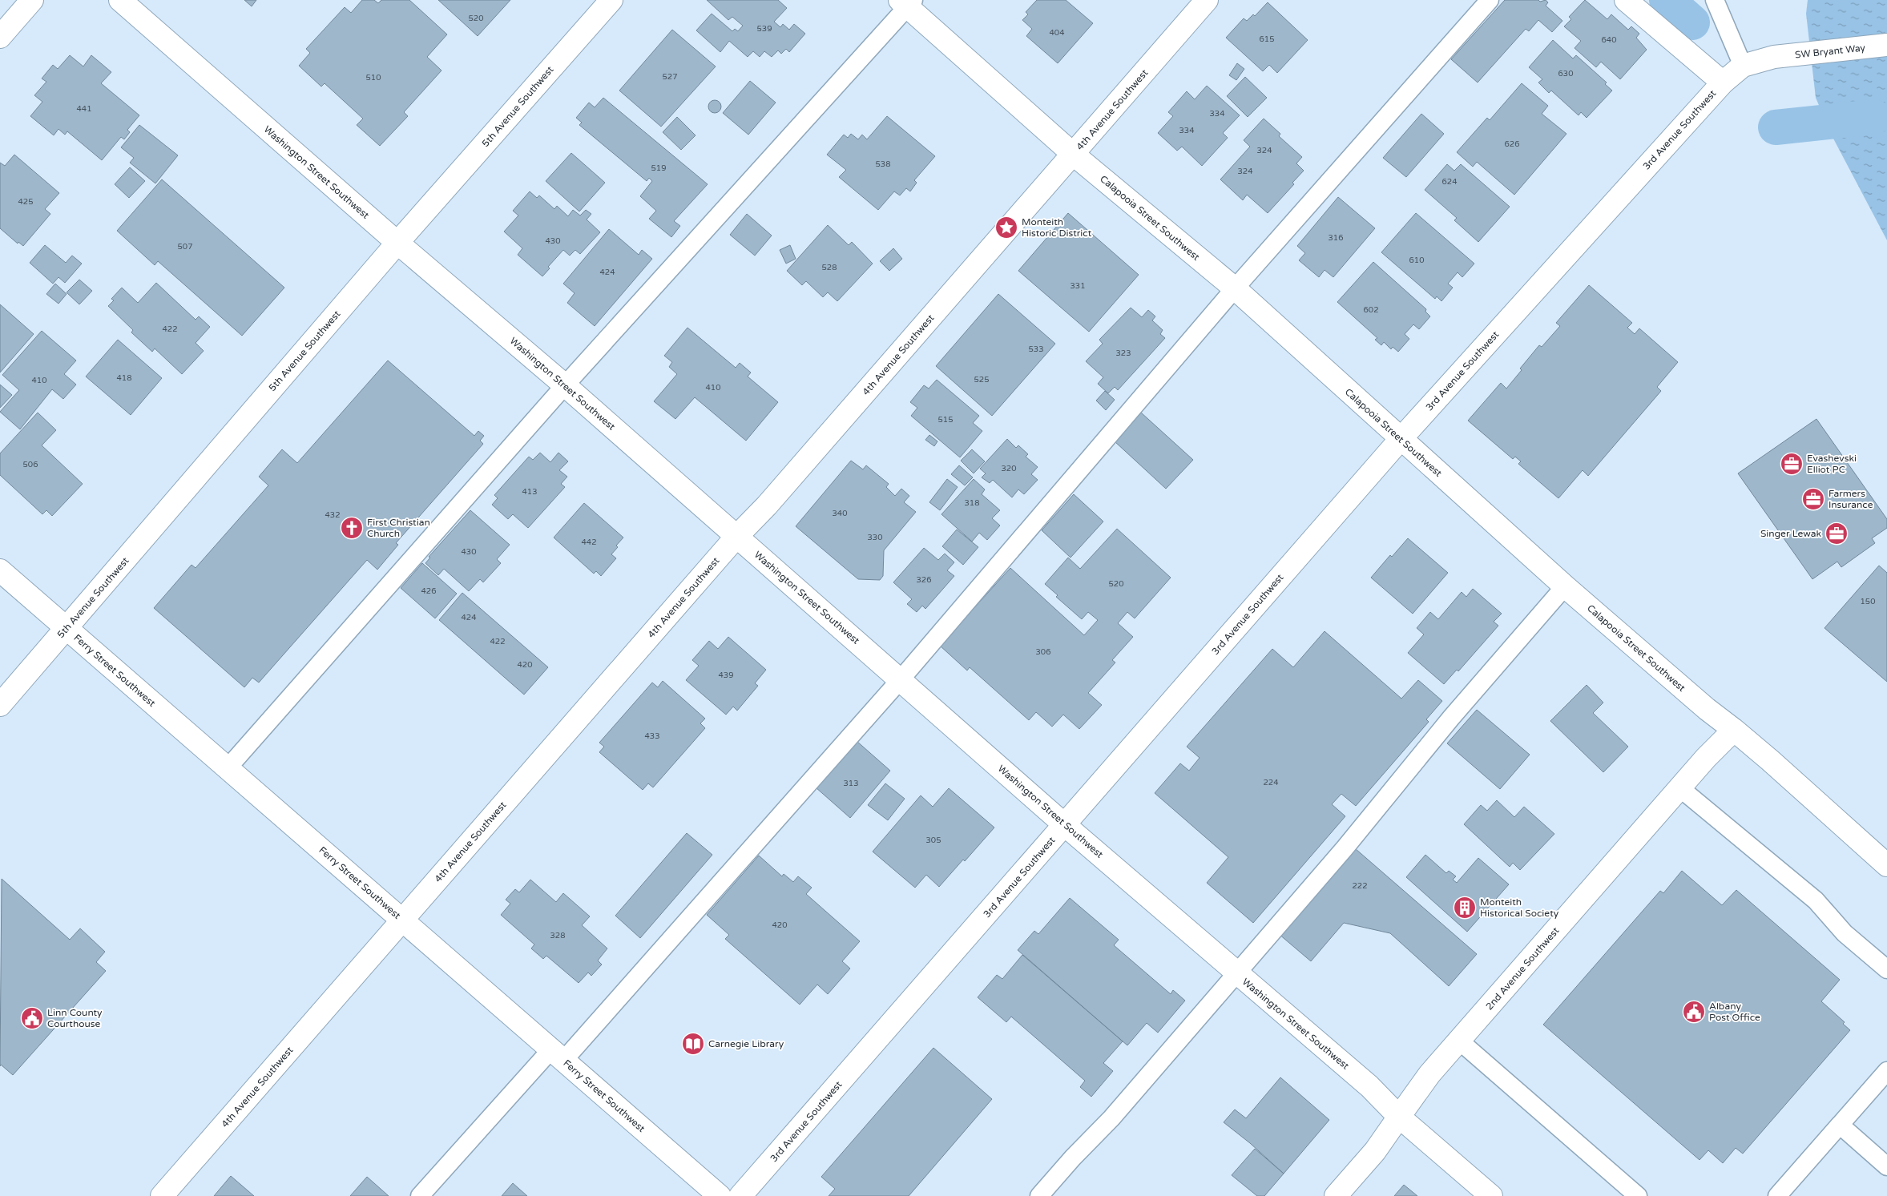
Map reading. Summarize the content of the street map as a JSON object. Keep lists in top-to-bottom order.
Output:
{
  "streets": {
    "street": [
      "SW Bryant Way",
      "5th Avenue Southwest",
      "4th Avenue Southwest",
      "3rd Avenue Southwest",
      "Washington Street Southwest",
      "Calapooia Street Southwest",
      "Ferry Street Southwest",
      "2nd Avenue Southwest"
    ]
  },
  "crossings": [
    ["SW Bryant Way", "3rd Avenue Southwest"],
    ["5th Avenue Southwest", "Washington Street Southwest"],
    ["5th Avenue Southwest", "Ferry Street Southwest"],
    ["4th Avenue Southwest", "Washington Street Southwest"],
    ["4th Avenue Southwest", "Calapooia Street Southwest"],
    ["4th Avenue Southwest", "Ferry Street Southwest"],
    ["3rd Avenue Southwest", "Washington Street Southwest"],
    ["3rd Avenue Southwest", "Calapooia Street Southwest"],
    ["Washington Street Southwest", "2nd Avenue Southwest"],
    ["Calapooia Street Southwest", "2nd Avenue Southwest"]
  ],
  "places": {
    "place": ["Monteith Historic District"],
    "office": ["Evashevski Elliot PC", "Farmers Insurance", "Singer Lewak"],
    "church": ["First Christian Church"],
    "building": ["Monteith Historical Society"],
    "public building": ["Albany Post Office", "Linn County Courthouse"],
    "library": ["Carnegie Library"]
  },
  "house_numbers": [
    "520",
    "539",
    "404",
    "615",
    "640",
    "630",
    "527",
    "510",
    "441",
    "334",
    "334",
    "626",
    "324",
    "538",
    "519",
    "324",
    "624",
    "425",
    "316",
    "430",
    "507",
    "610",
    "528",
    "424",
    "331",
    "602",
    "422",
    "533",
    "323",
    "418",
    "525",
    "410",
    "410",
    "515",
    "506",
    "320",
    "413",
    "318",
    "340",
    "432",
    "330",
    "442",
    "430",
    "326",
    "520",
    "426",
    "150",
    "424",
    "422",
    "306",
    "420",
    "439",
    "433",
    "224",
    "313",
    "305",
    "222",
    "420",
    "328"
  ]
}
